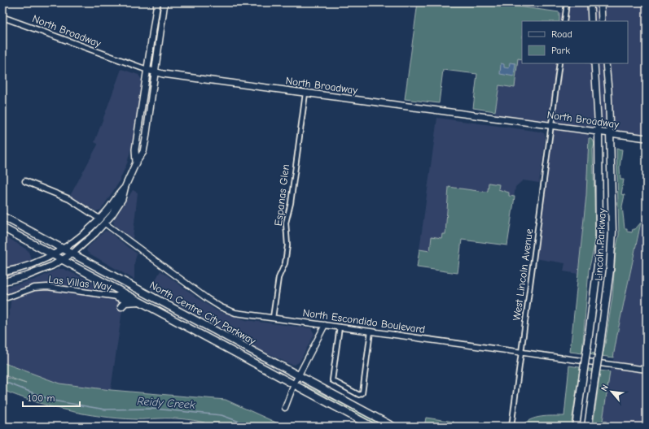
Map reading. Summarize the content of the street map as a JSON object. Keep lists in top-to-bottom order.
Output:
{
  "streets": {
    "highway": ["Lincoln Parkway", "North Centre City Parkway"],
    "main road": ["North Broadway"],
    "street": [
      "Espanas Glen",
      "West Lincoln Avenue",
      "Las Villas Way",
      "North Escondido Boulevard"
    ]
  },
  "crossings": [
    ["North Broadway", "Espanas Glen"],
    ["North Broadway", "Lincoln Parkway"],
    ["North Broadway", "West Lincoln Avenue"],
    ["Espanas Glen", "North Escondido Boulevard"],
    ["West Lincoln Avenue", "North Escondido Boulevard"]
  ],
  "water": ["Reidy Creek"],
  "legend": ["Road", "Park"],
  "scale_bar": "100 m",
  "north": "top left"
}
